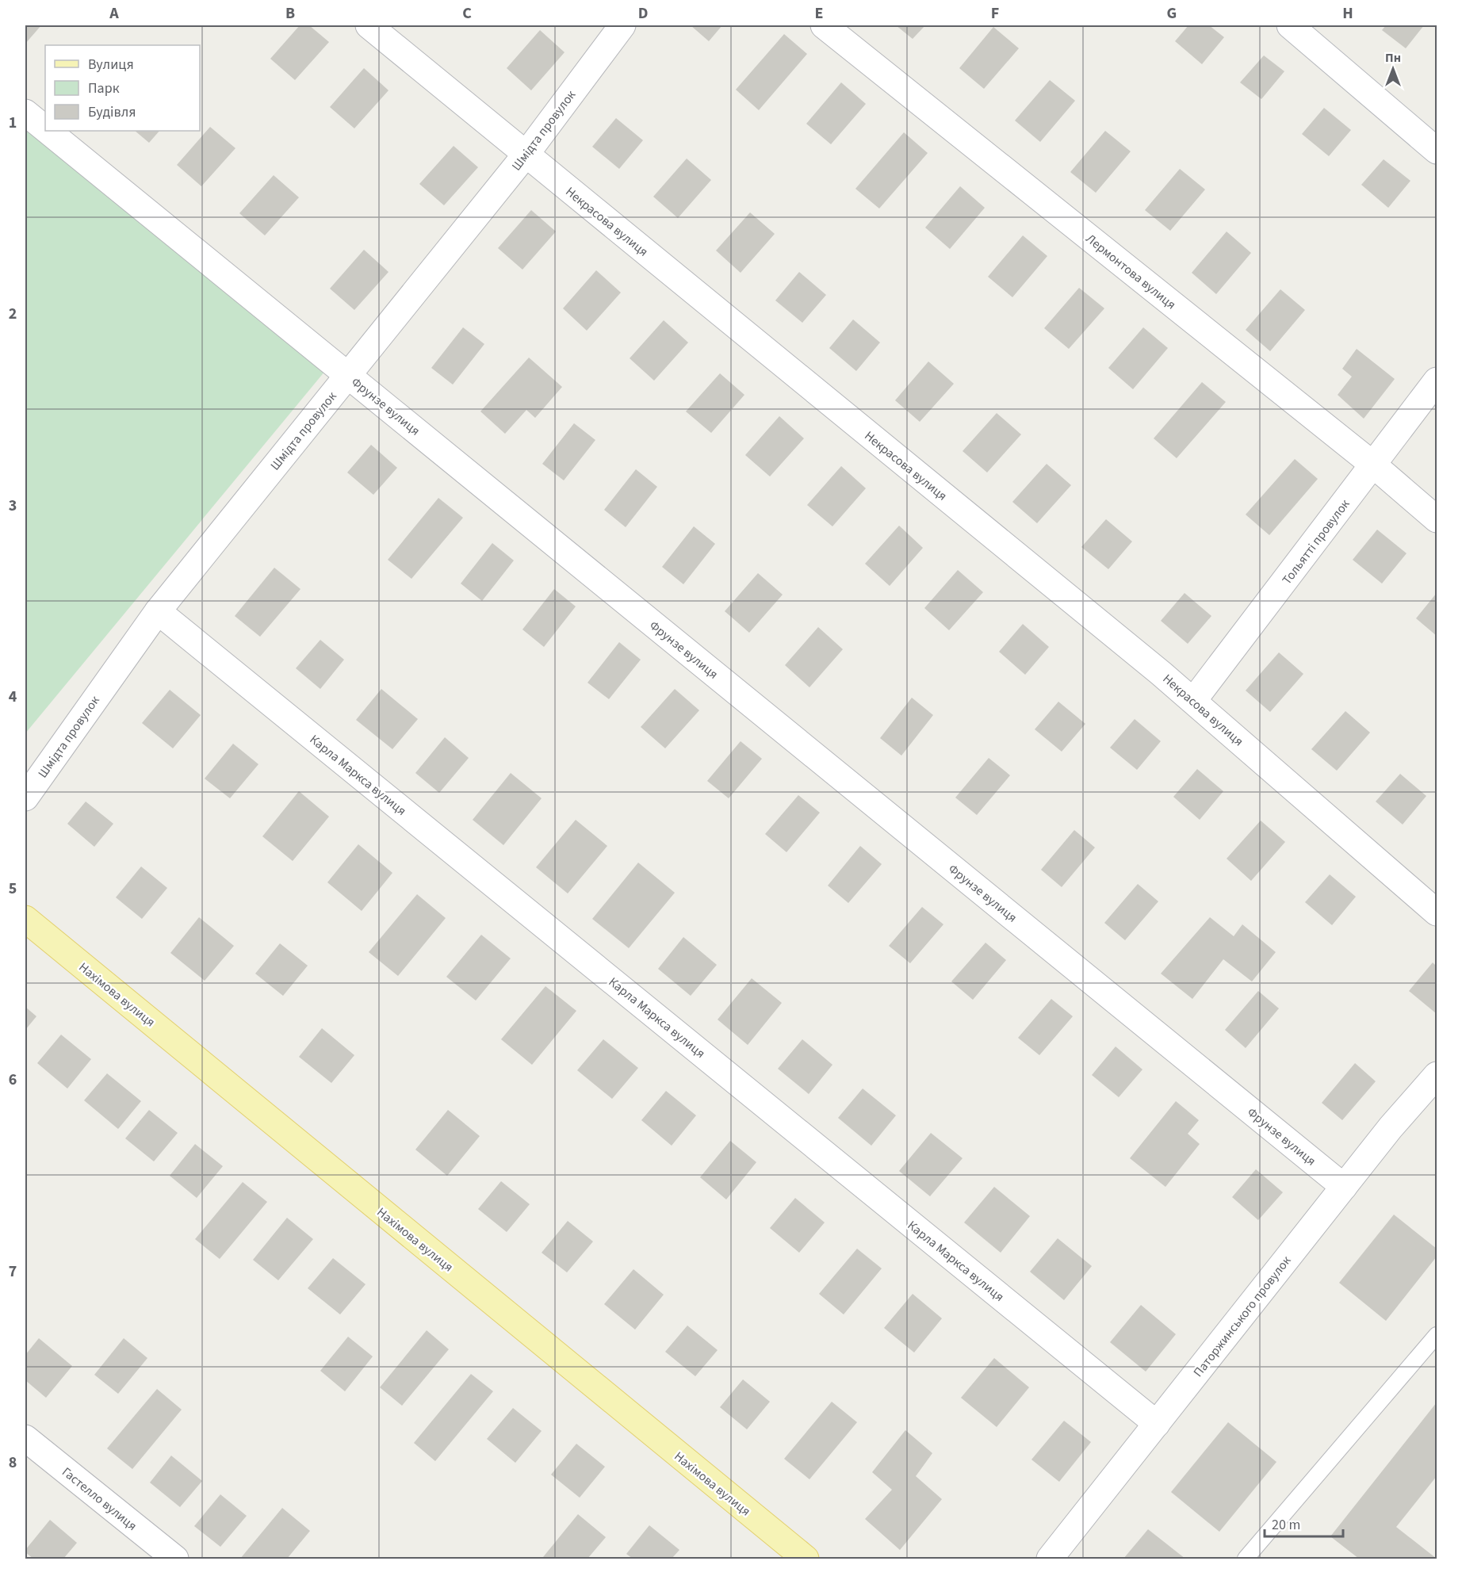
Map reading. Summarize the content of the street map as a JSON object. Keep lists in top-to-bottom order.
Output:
{
  "streets": {
    "main road": ["Нахімова вулиця"],
    "street": [
      "Шмідта провулок",
      "Некрасова вулиця",
      "Лермонтова вулиця",
      "Фрунзе вулиця",
      "Тольятті провулок",
      "Карла Маркса вулиця",
      "Паторжинського провулок",
      "Гастелло вулиця"
    ]
  },
  "crossings": [
    ["Шмідта провулок", "Некрасова вулиця"],
    ["Шмідта провулок", "Фрунзе вулиця"],
    ["Шмідта провулок", "Карла Маркса вулиця"],
    ["Некрасова вулиця", "Тольятті провулок"],
    ["Лермонтова вулиця", "Тольятті провулок"],
    ["Фрунзе вулиця", "Паторжинського провулок"],
    ["Карла Маркса вулиця", "Паторжинського провулок"]
  ],
  "legend": ["Вулиця", "Парк", "Будівля"],
  "scale_bar": "20 m",
  "north": "top",
  "grid": {
    "columns": [
      "A",
      "B",
      "C",
      "D",
      "E",
      "F",
      "G",
      "H"
    ],
    "rows": [
      "1",
      "2",
      "3",
      "4",
      "5",
      "6",
      "7",
      "8"
    ]
  }
}
